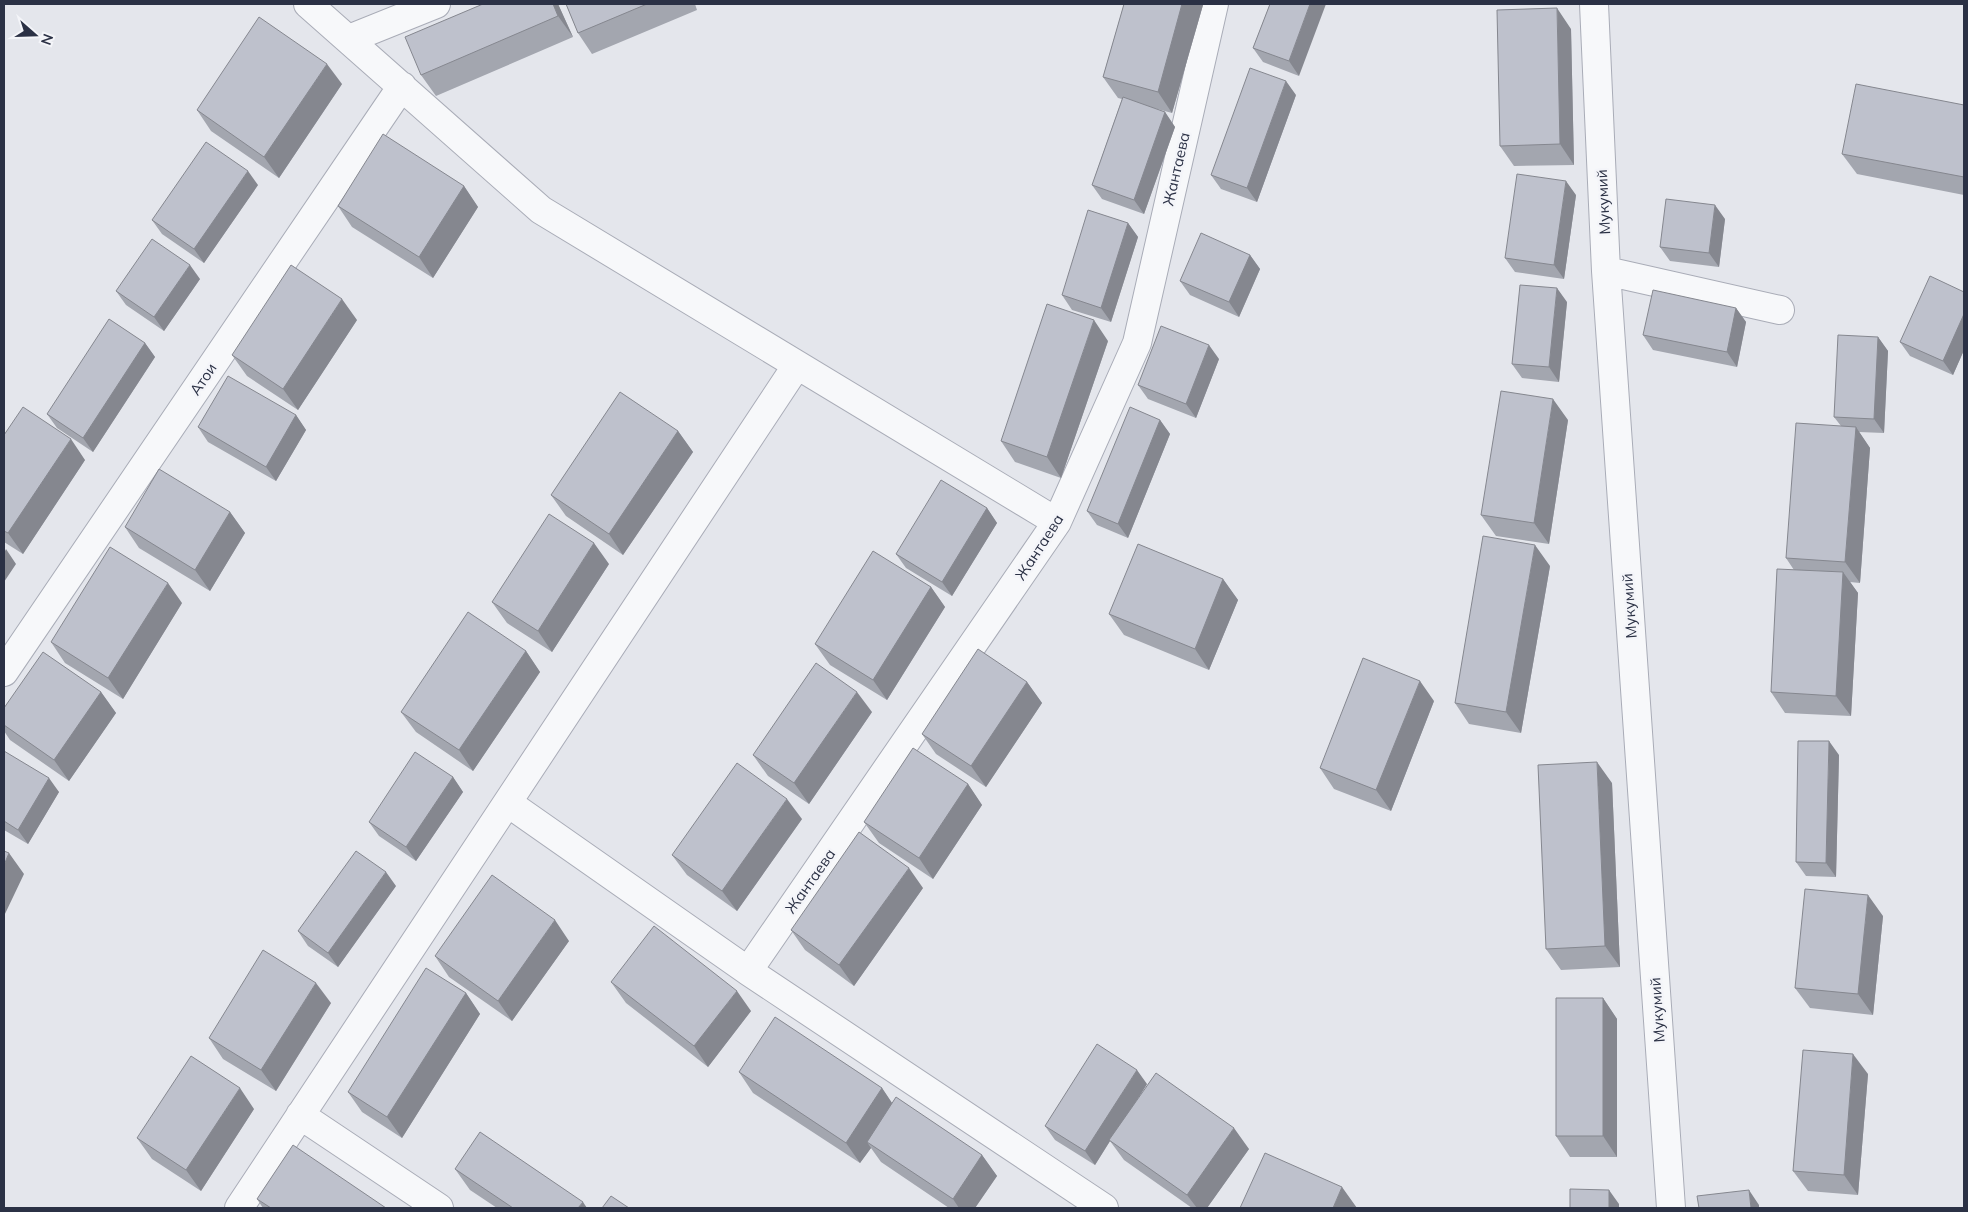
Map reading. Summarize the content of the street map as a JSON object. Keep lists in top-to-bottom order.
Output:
{
  "streets": {
    "street": ["Жантаева", "Мукумий", "Атои"]
  },
  "north": "right"
}
